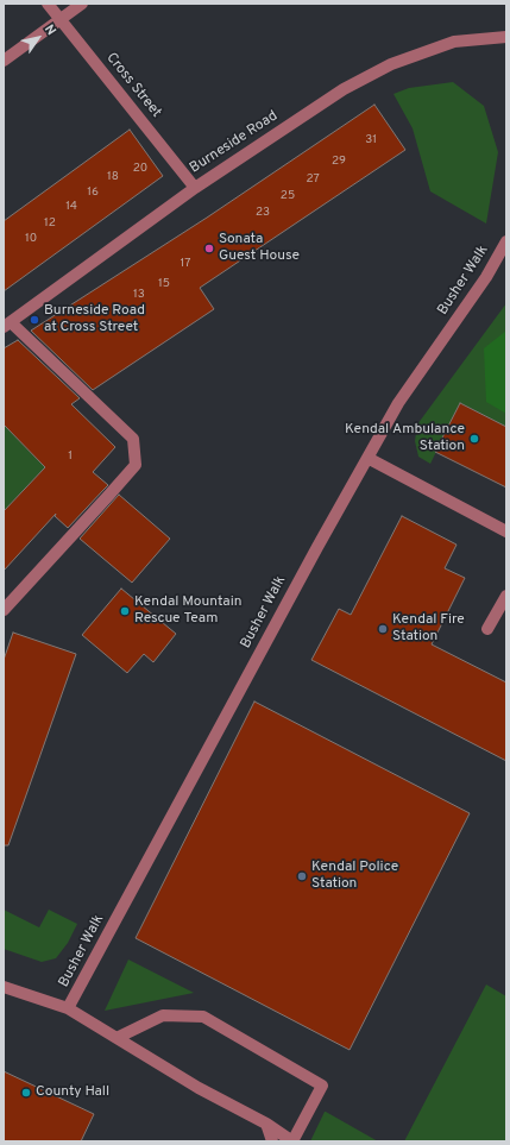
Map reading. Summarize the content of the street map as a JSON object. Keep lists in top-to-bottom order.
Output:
{
  "streets": {
    "street": ["Cross Street", "Burneside Road", "Busher Walk"]
  },
  "crossings": [
    ["Cross Street", "Burneside Road"]
  ],
  "places": [
    "Sonata Guest House",
    "Burneside Road at Cross Street",
    "Kendal Ambulance Station",
    "Kendal Mountain Rescue Team",
    "Kendal Fire Station",
    "Kendal Police Station",
    "County Hall"
  ],
  "house_numbers": [
    "31",
    "29",
    "20",
    "18",
    "27",
    "16",
    "25",
    "14",
    "23",
    "12",
    "10",
    "17",
    "15",
    "13",
    "1"
  ],
  "north": "top right"
}
